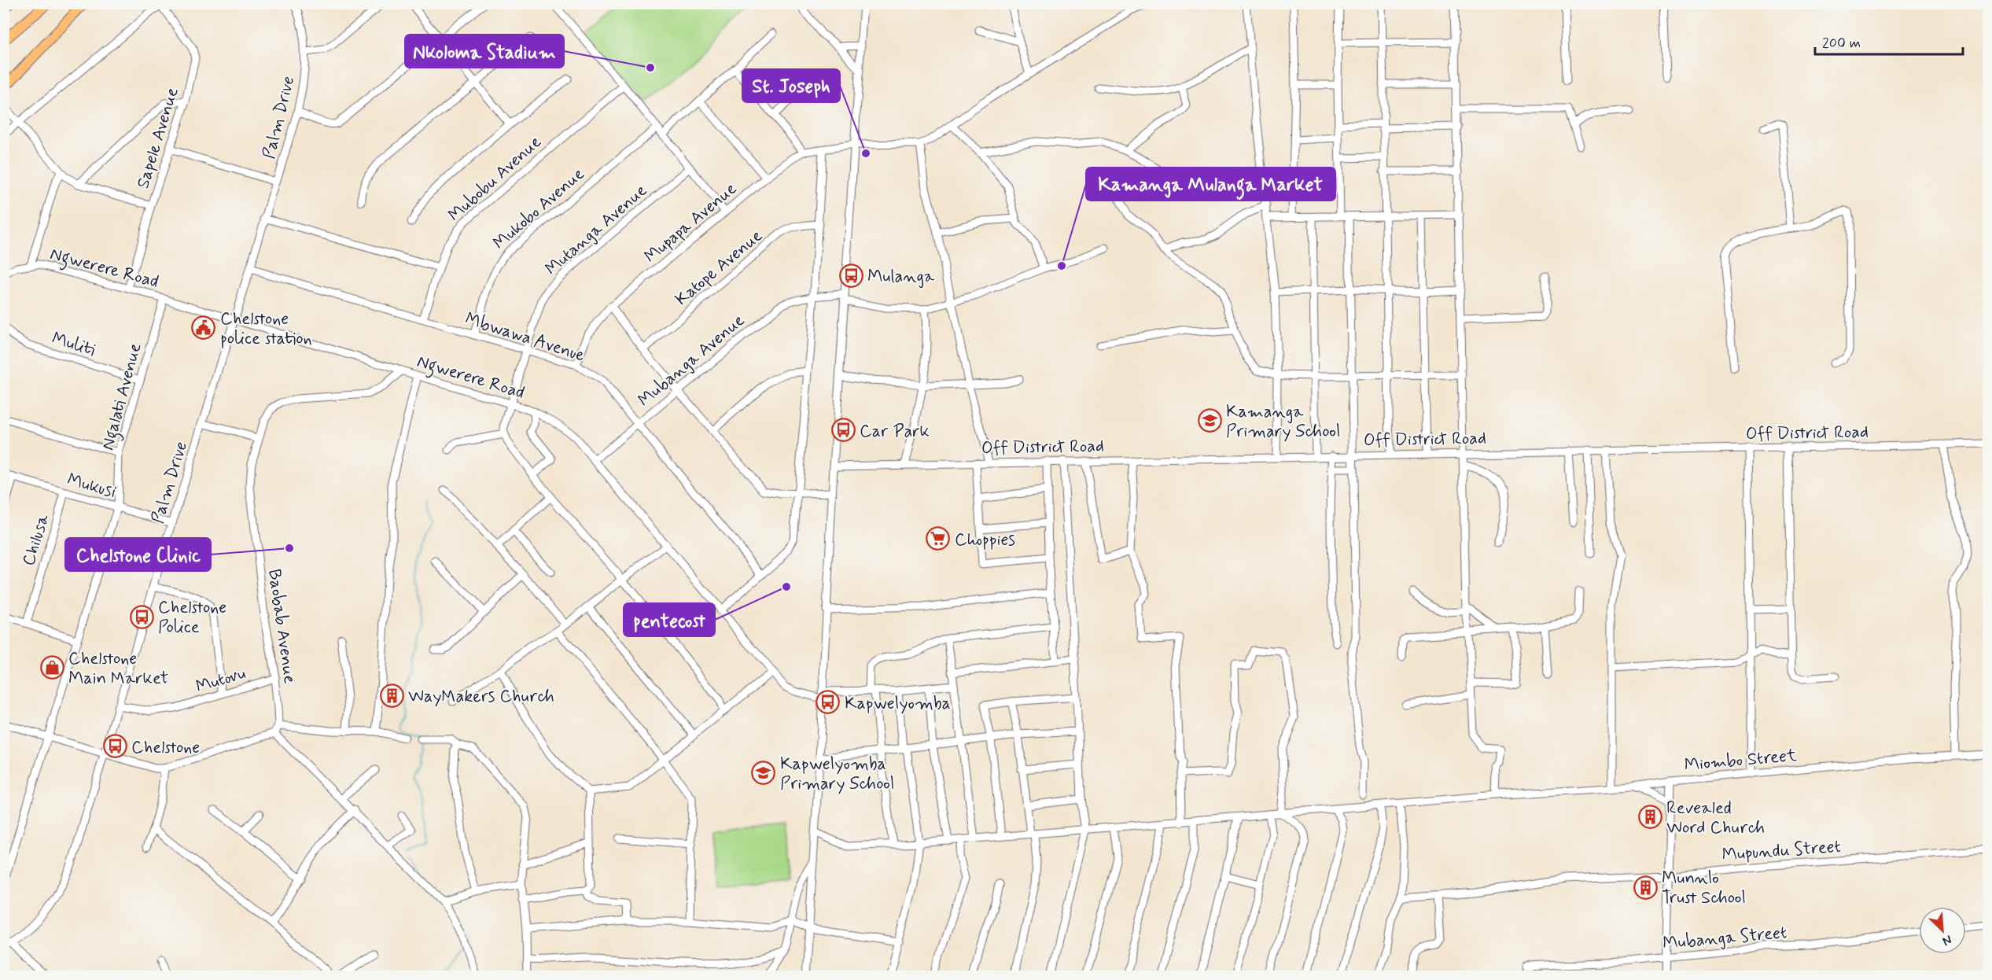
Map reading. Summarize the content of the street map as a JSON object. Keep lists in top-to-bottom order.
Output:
{
  "streets": {
    "street": [
      "Palm Drive",
      "Sapele Avenue",
      "Mubobu Avenue",
      "Mukobo Avenue",
      "Mupapa Avenue",
      "Mutanga Avenue",
      "Ngwerere Road",
      "Katope Avenue",
      "Mbwawa Avenue",
      "Muliti",
      "Mubanga Avenue",
      "Ngalati Avenue",
      "Off District Road",
      "Mukusi",
      "Chilusa",
      "Baobab Avenue",
      "Mutovu",
      "Miombo Street",
      "Mupundu Street",
      "Mubanga Street"
    ]
  },
  "crossings": [
    ["Palm Drive", "Ngwerere Road"],
    ["Palm Drive", "Mbwawa Avenue"],
    ["Palm Drive", "Mukusi"],
    ["Palm Drive", "Mutovu"],
    ["Sapele Avenue", "Ngwerere Road"],
    ["Mubobu Avenue", "Mbwawa Avenue"],
    ["Mukobo Avenue", "Mbwawa Avenue"],
    ["Mupapa Avenue", "Mbwawa Avenue"],
    ["Mutanga Avenue", "Ngwerere Road"],
    ["Mutanga Avenue", "Mbwawa Avenue"],
    ["Ngwerere Road", "Mubanga Avenue"],
    ["Ngwerere Road", "Ngalati Avenue"],
    ["Ngwerere Road", "Baobab Avenue"],
    ["Mbwawa Avenue", "Mubanga Avenue"],
    ["Muliti", "Ngalati Avenue"],
    ["Ngalati Avenue", "Mukusi"],
    ["Mukusi", "Chilusa"],
    ["Baobab Avenue", "Mutovu"]
  ],
  "places": {
    "other": [
      "Nkoloma Stadium",
      "St. Joseph",
      "Kamanga Mulanga Market",
      "Chelstone Clinic",
      "pentecost"
    ],
    "bus stop": [
      "Mulanga",
      "Car Park",
      "Chelstone Police",
      "Kapwelyomba",
      "Chelstone"
    ],
    "public building": ["Chelstone police station"],
    "school or university": ["Kamanga Primary School", "Kapwelyomba Primary School"],
    "supermarket": ["Choppies"],
    "shop": ["Chelstone Main Market"],
    "building": ["WayMakers Church", "Revealed Word Church", "Munnlo Trust School"]
  },
  "scale_bar": "200 m",
  "north": "bottom right"
}
